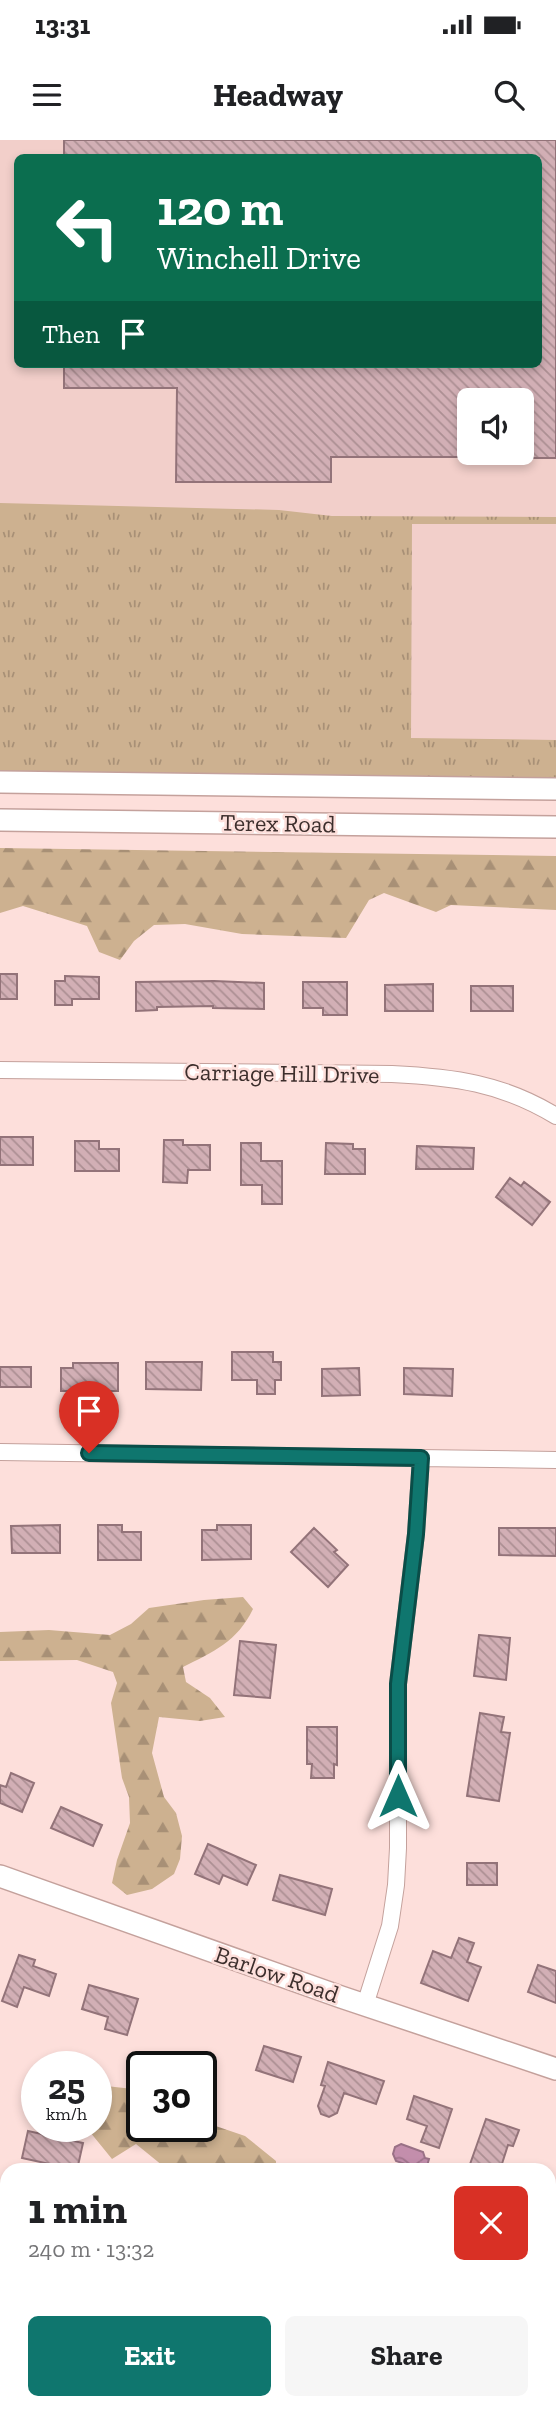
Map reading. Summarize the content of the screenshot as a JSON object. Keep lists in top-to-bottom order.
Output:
{
  "streets": {
    "street": ["Terex Road", "Carriage Hill Drive", "Barlow Road"]
  },
  "page": {
    "status": "13:31",
    "header": "Headway",
    "turn": ["120 m", "Winchell Drive"],
    "then": "Then",
    "speed": "25 km/h",
    "limit": "30",
    "heading": ["1 min", "240 m · 13:32"],
    "buttons": ["Exit", "Share"]
  }
}
